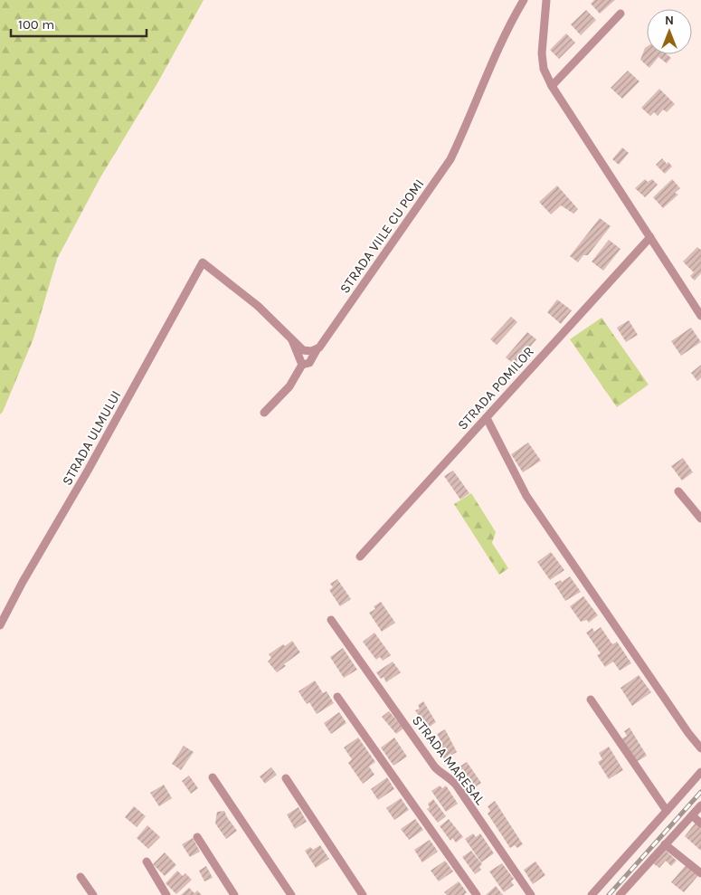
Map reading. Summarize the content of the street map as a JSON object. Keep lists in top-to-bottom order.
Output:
{
  "streets": {
    "street": [
      "STRADA VIILE CU POMI",
      "STRADA POMILOR",
      "STRADA ULMULUI",
      "STRADA MARESAL"
    ]
  },
  "scale_bar": "100 m",
  "north": "top"
}
